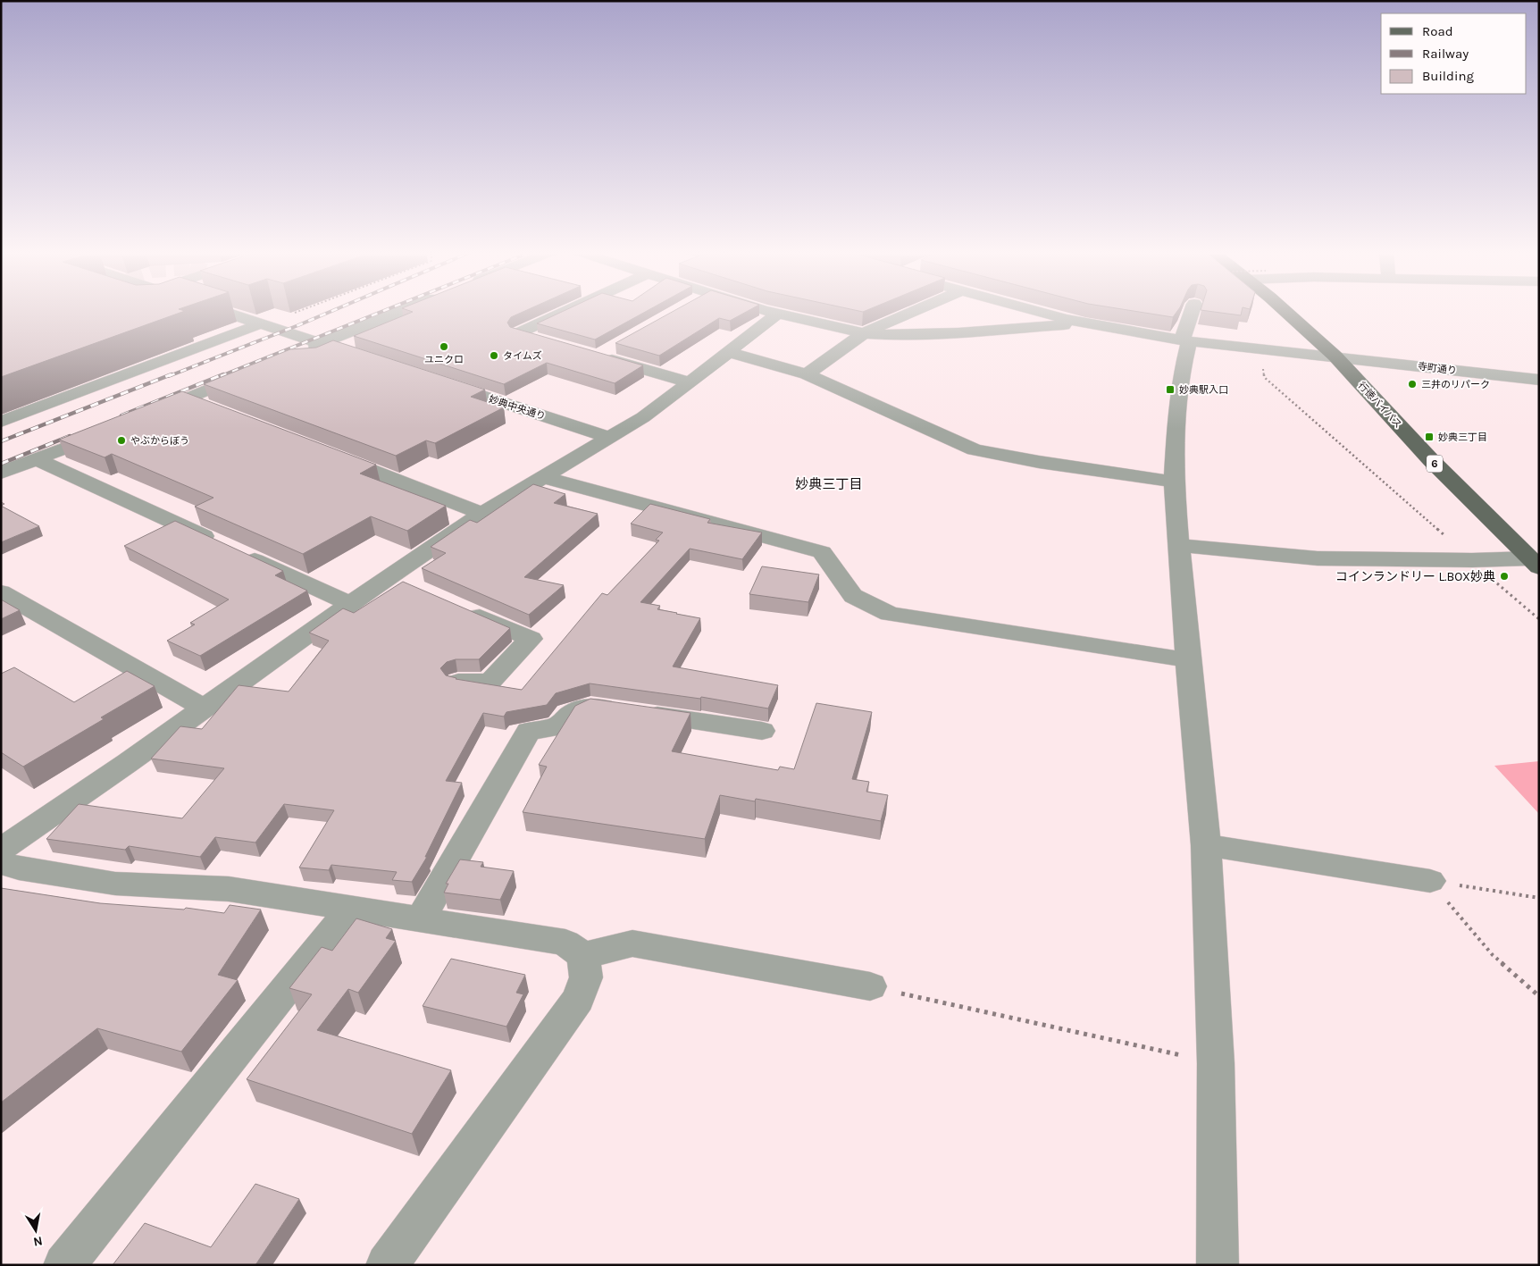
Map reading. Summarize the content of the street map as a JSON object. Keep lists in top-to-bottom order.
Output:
{
  "streets": {
    "main road": ["行徳バイパス", "6"],
    "street": ["寺町通り", "妙典中央通り"]
  },
  "crossings": [
    ["寺町通り", "行徳バイパス"]
  ],
  "districts": ["妙典三丁目"],
  "places": {
    "other": [
      "ユニクロ",
      "タイムズ",
      "三井のリパーク",
      "やぶからぼう",
      "コインランドリー L.BOX妙典"
    ],
    "transit": ["妙典駅入口", "妙典三丁目"]
  },
  "legend": ["Road", "Railway", "Building"],
  "north": "bottom"
}
